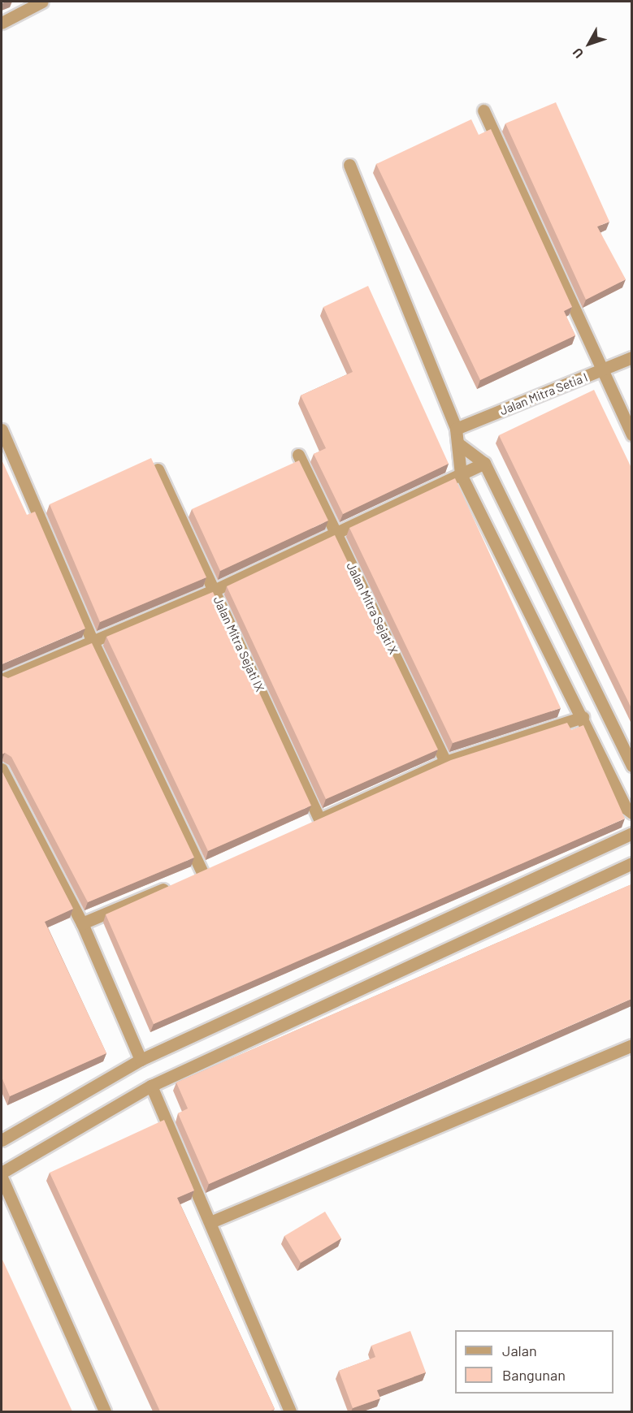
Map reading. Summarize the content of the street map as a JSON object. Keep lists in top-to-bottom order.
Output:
{
  "streets": {
    "street": ["Jalan Mitra Setia I", "Jalan Mitra Sejati X", "Jalan Mitra Sejati IX"]
  },
  "legend": ["Jalan", "Bangunan"],
  "north": "bottom left"
}
